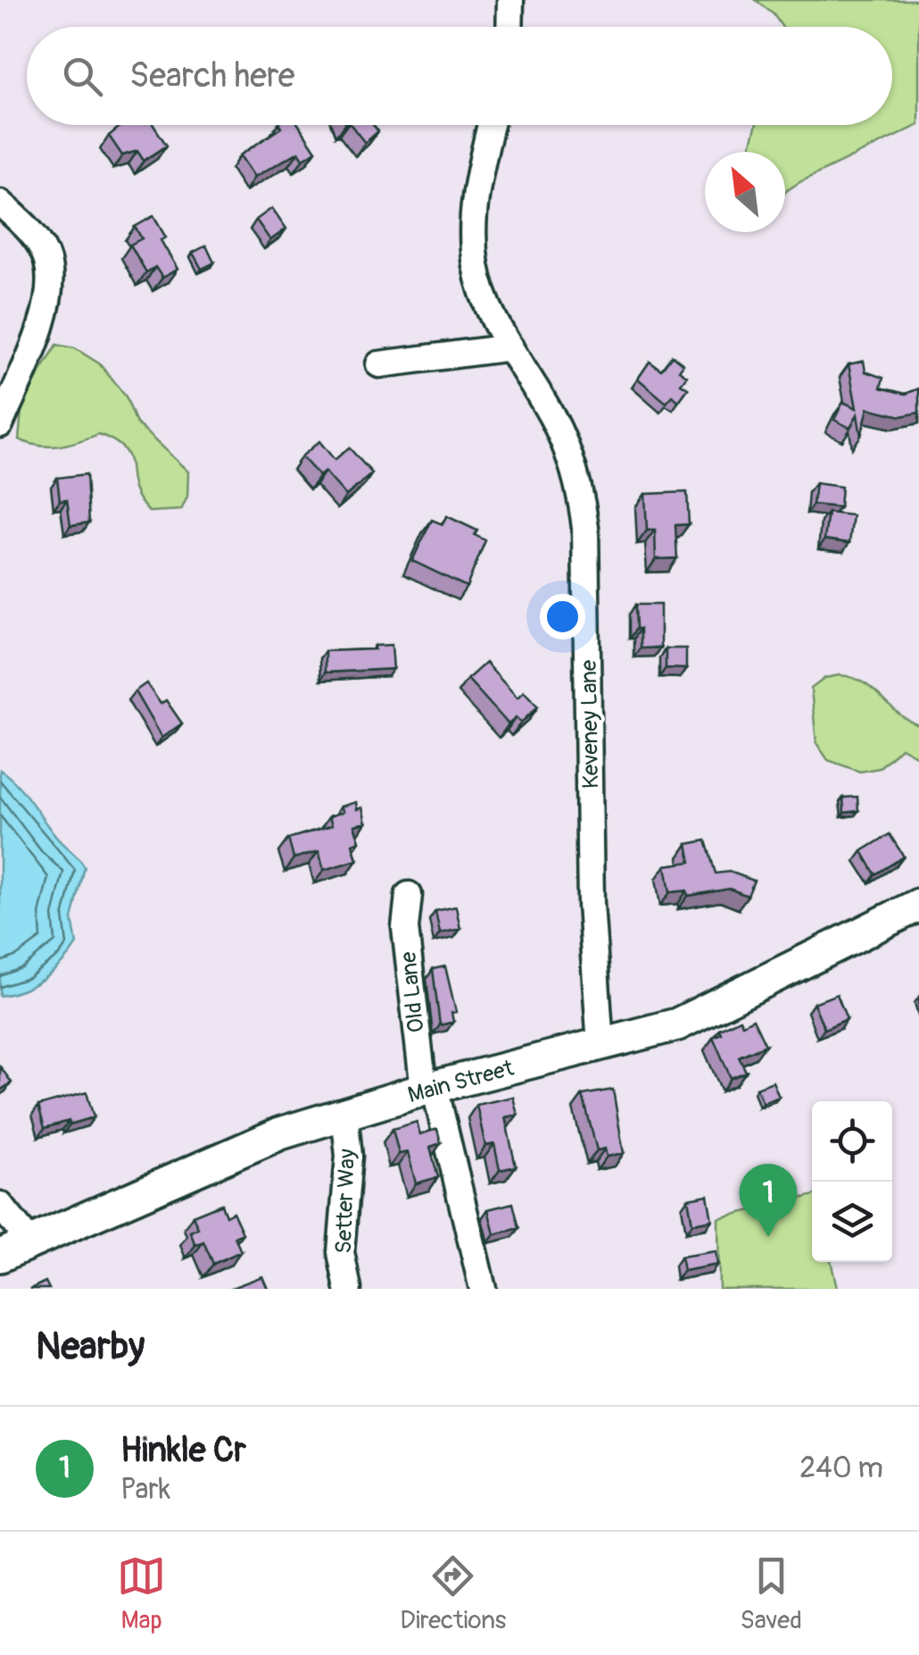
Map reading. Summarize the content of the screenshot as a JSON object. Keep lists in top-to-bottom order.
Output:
{
  "streets": {
    "main road": ["Main Street"],
    "street": ["Keveney Lane", "Old Lane", "Setter Way"]
  },
  "crossings": [
    ["Keveney Lane", "Main Street"],
    ["Old Lane", "Main Street"],
    ["Main Street", "Setter Way"]
  ],
  "north": "top left",
  "page": {
    "search": "Search here",
    "pins": "1",
    "heading": "Nearby",
    "list": [
      {
        "mark": "1",
        "name": "Hinkle Cr",
        "note": "Park",
        "value": "240 m"
      }
    ],
    "nav": ["Map", "Directions", "Saved"]
  }
}
